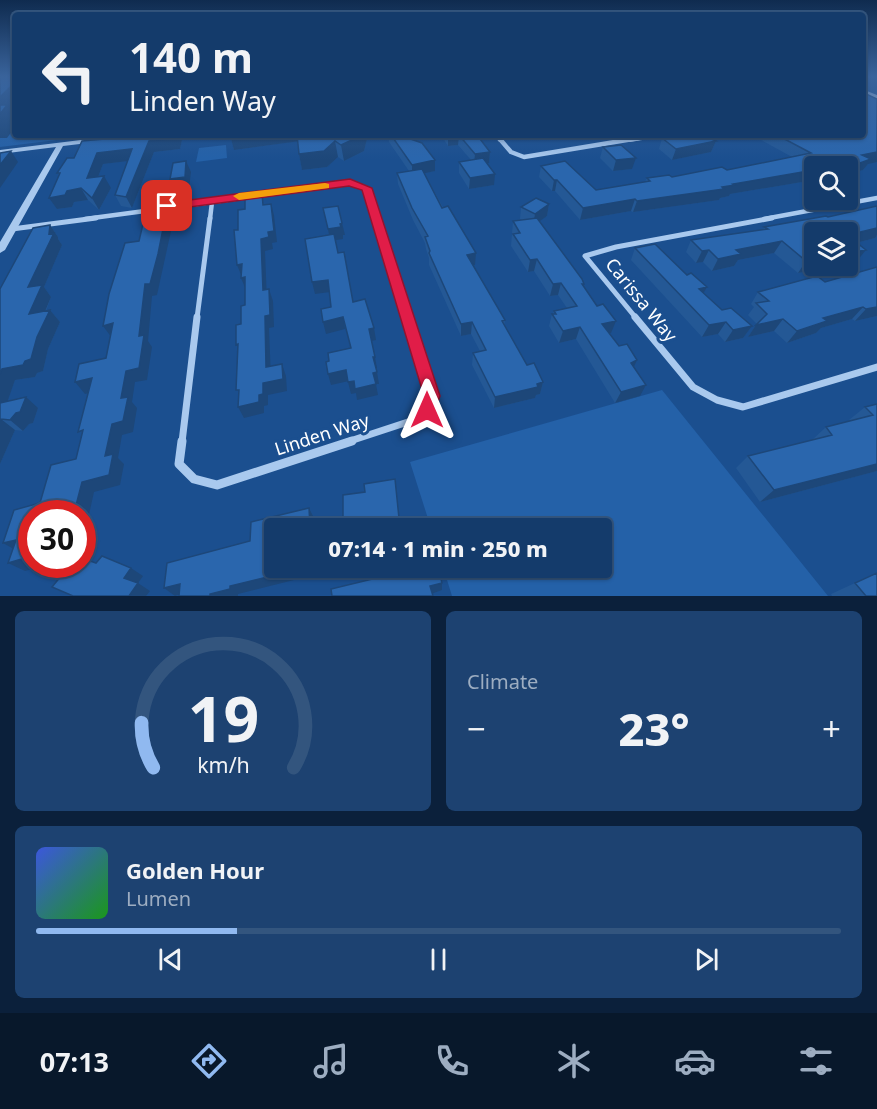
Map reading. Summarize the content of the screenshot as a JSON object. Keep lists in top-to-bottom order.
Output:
{
  "streets": {
    "street": ["Carissa Way", "Linden Way"]
  },
  "page": {
    "turn": ["140 m", "Linden Way"],
    "limit": "30",
    "trip": "07:14 · 1 min · 250 m",
    "tile": "Climate",
    "heat": ["−", "23°", "+"],
    "song": ["Golden Hour", "Lumen"],
    "tabs": "07:13",
    "gauge": ["19", "km/h"]
  }
}
